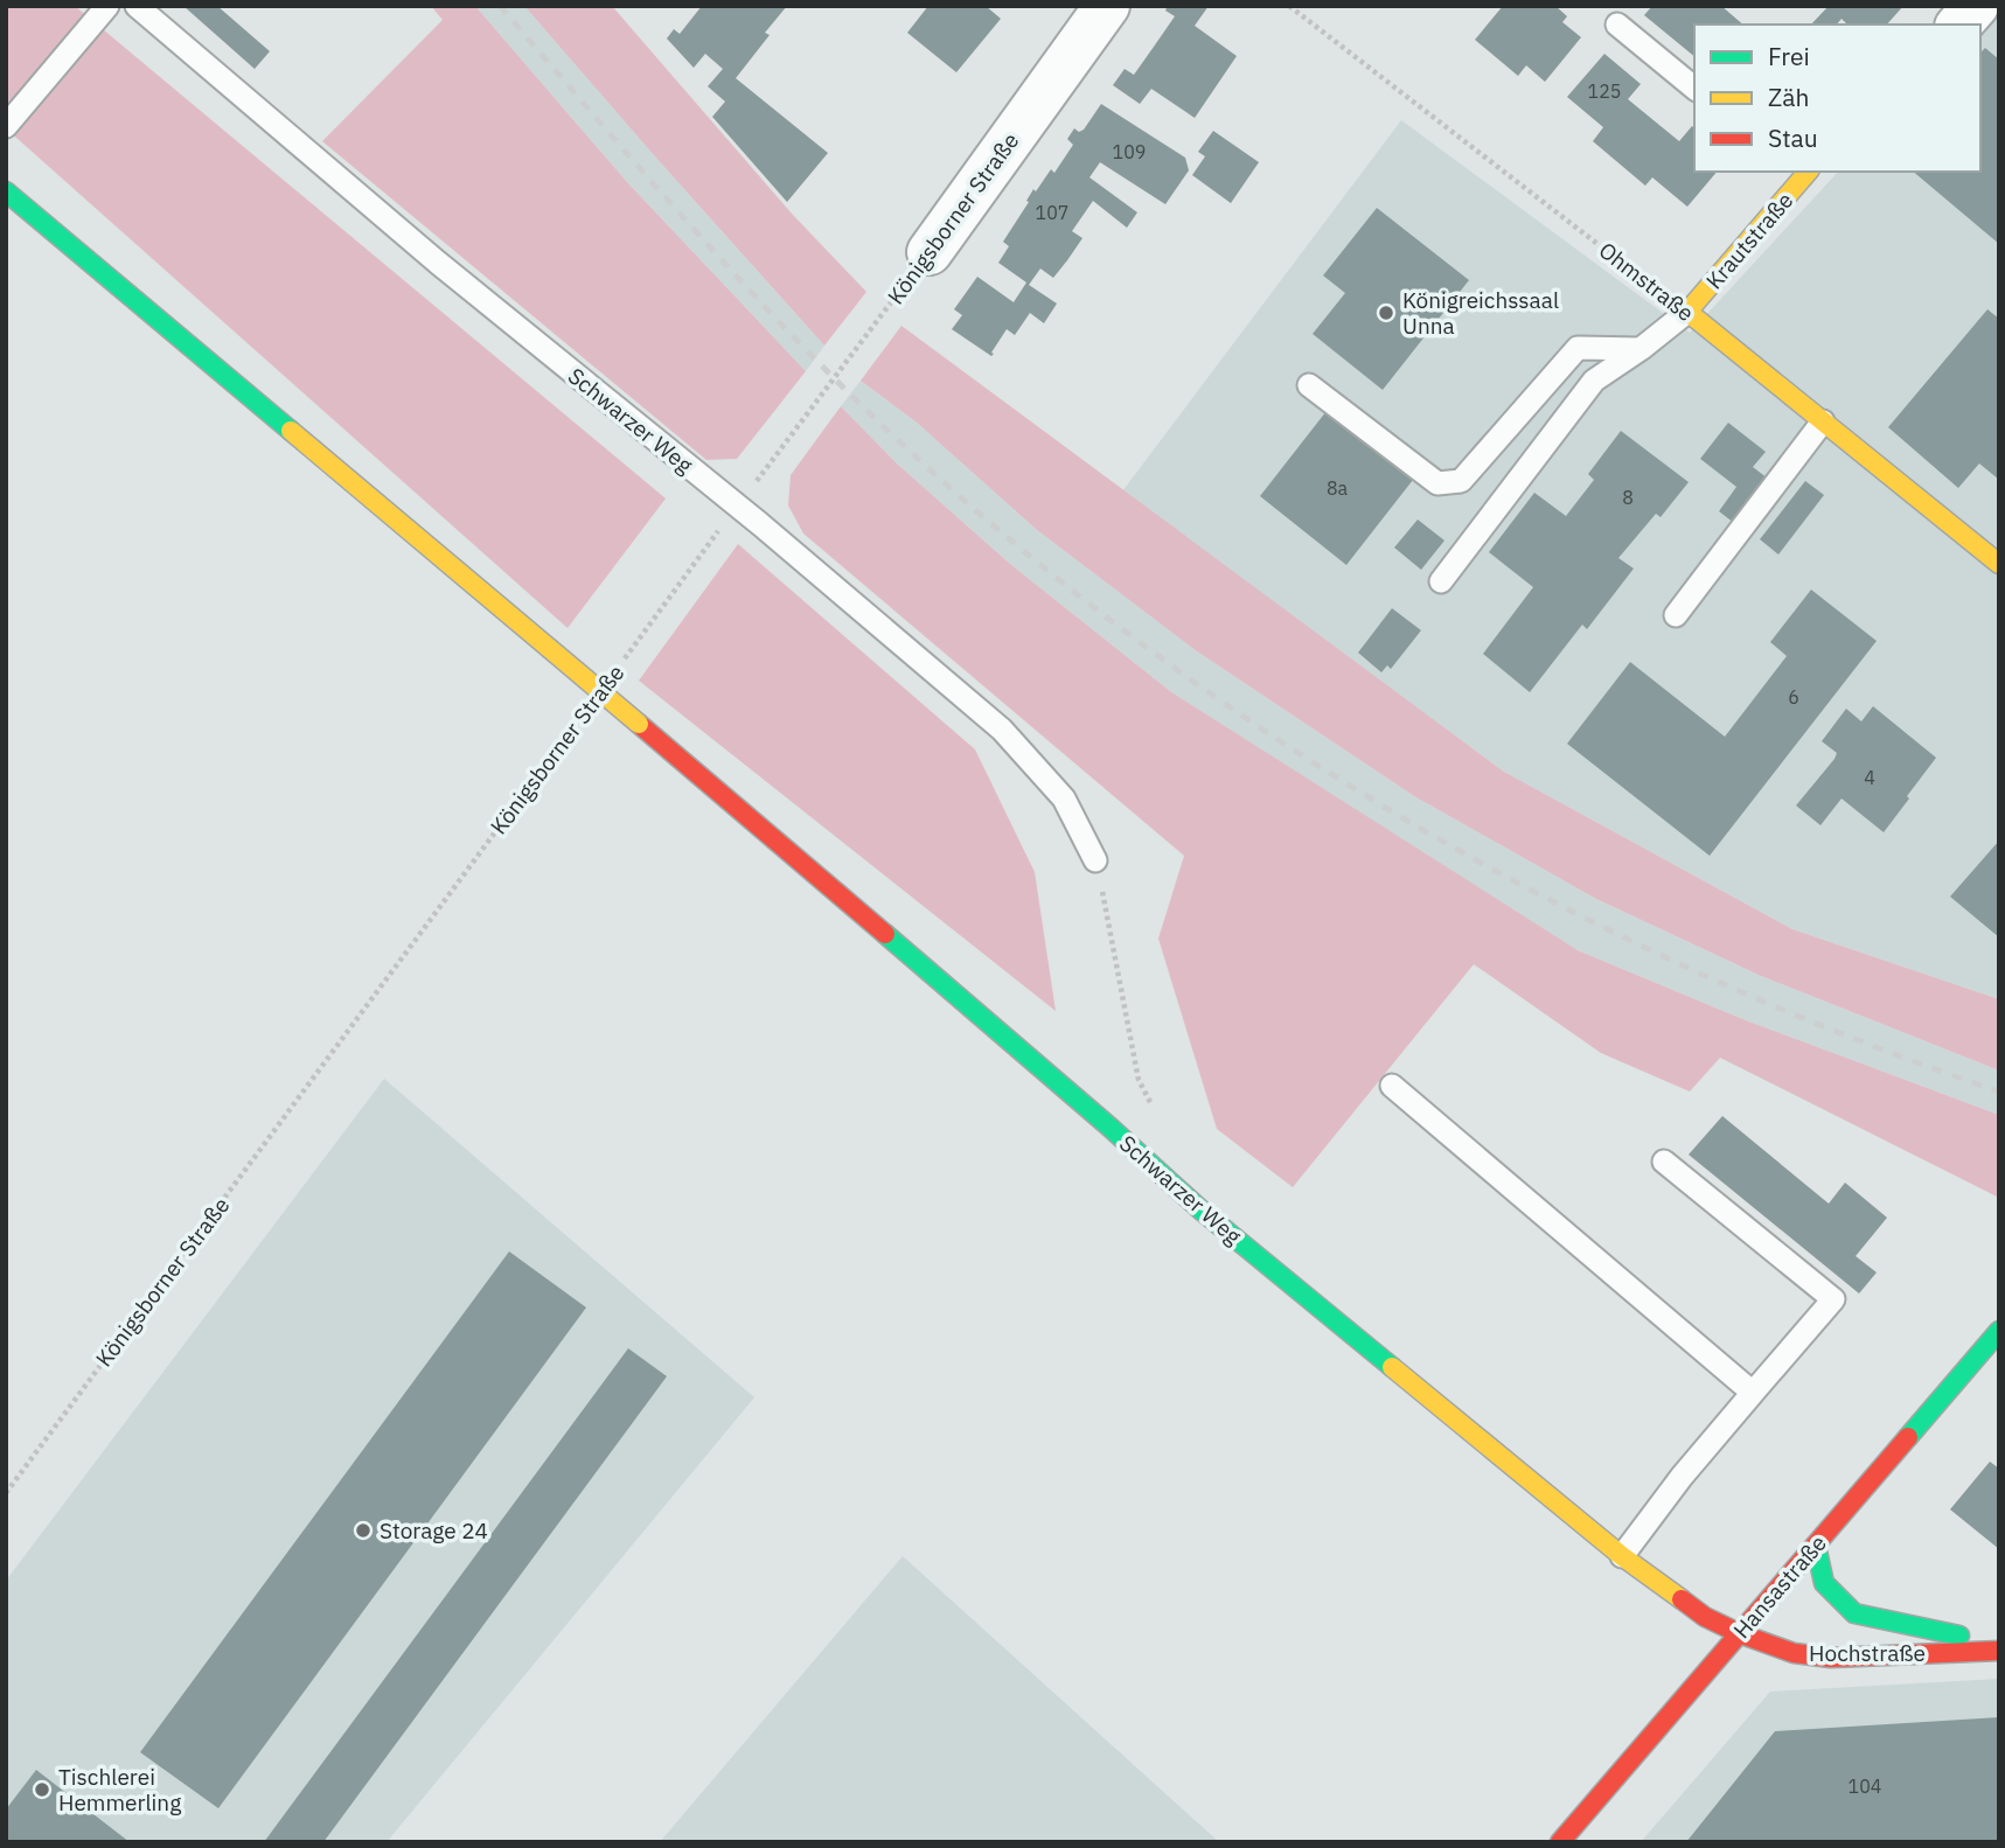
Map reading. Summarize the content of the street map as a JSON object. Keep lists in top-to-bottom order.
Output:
{
  "streets": {
    "street": [
      "Königsborner Straße",
      "Krautstraße",
      "Ohmstraße",
      "Schwarzer Weg",
      "Hansastraße",
      "Hochstraße"
    ]
  },
  "crossings": [
    ["Königsborner Straße", "Schwarzer Weg"],
    ["Krautstraße", "Ohmstraße"],
    ["Schwarzer Weg", "Hansastraße"],
    ["Schwarzer Weg", "Hochstraße"],
    ["Hansastraße", "Hochstraße"]
  ],
  "places": ["Königreichssaal Unna", "Storage 24", "Tischlerei Hemmerling"],
  "house_numbers": [
    "125",
    "109",
    "107",
    "8a",
    "8",
    "6",
    "4",
    "104"
  ],
  "legend": ["Frei", "Zäh", "Stau"]
}
